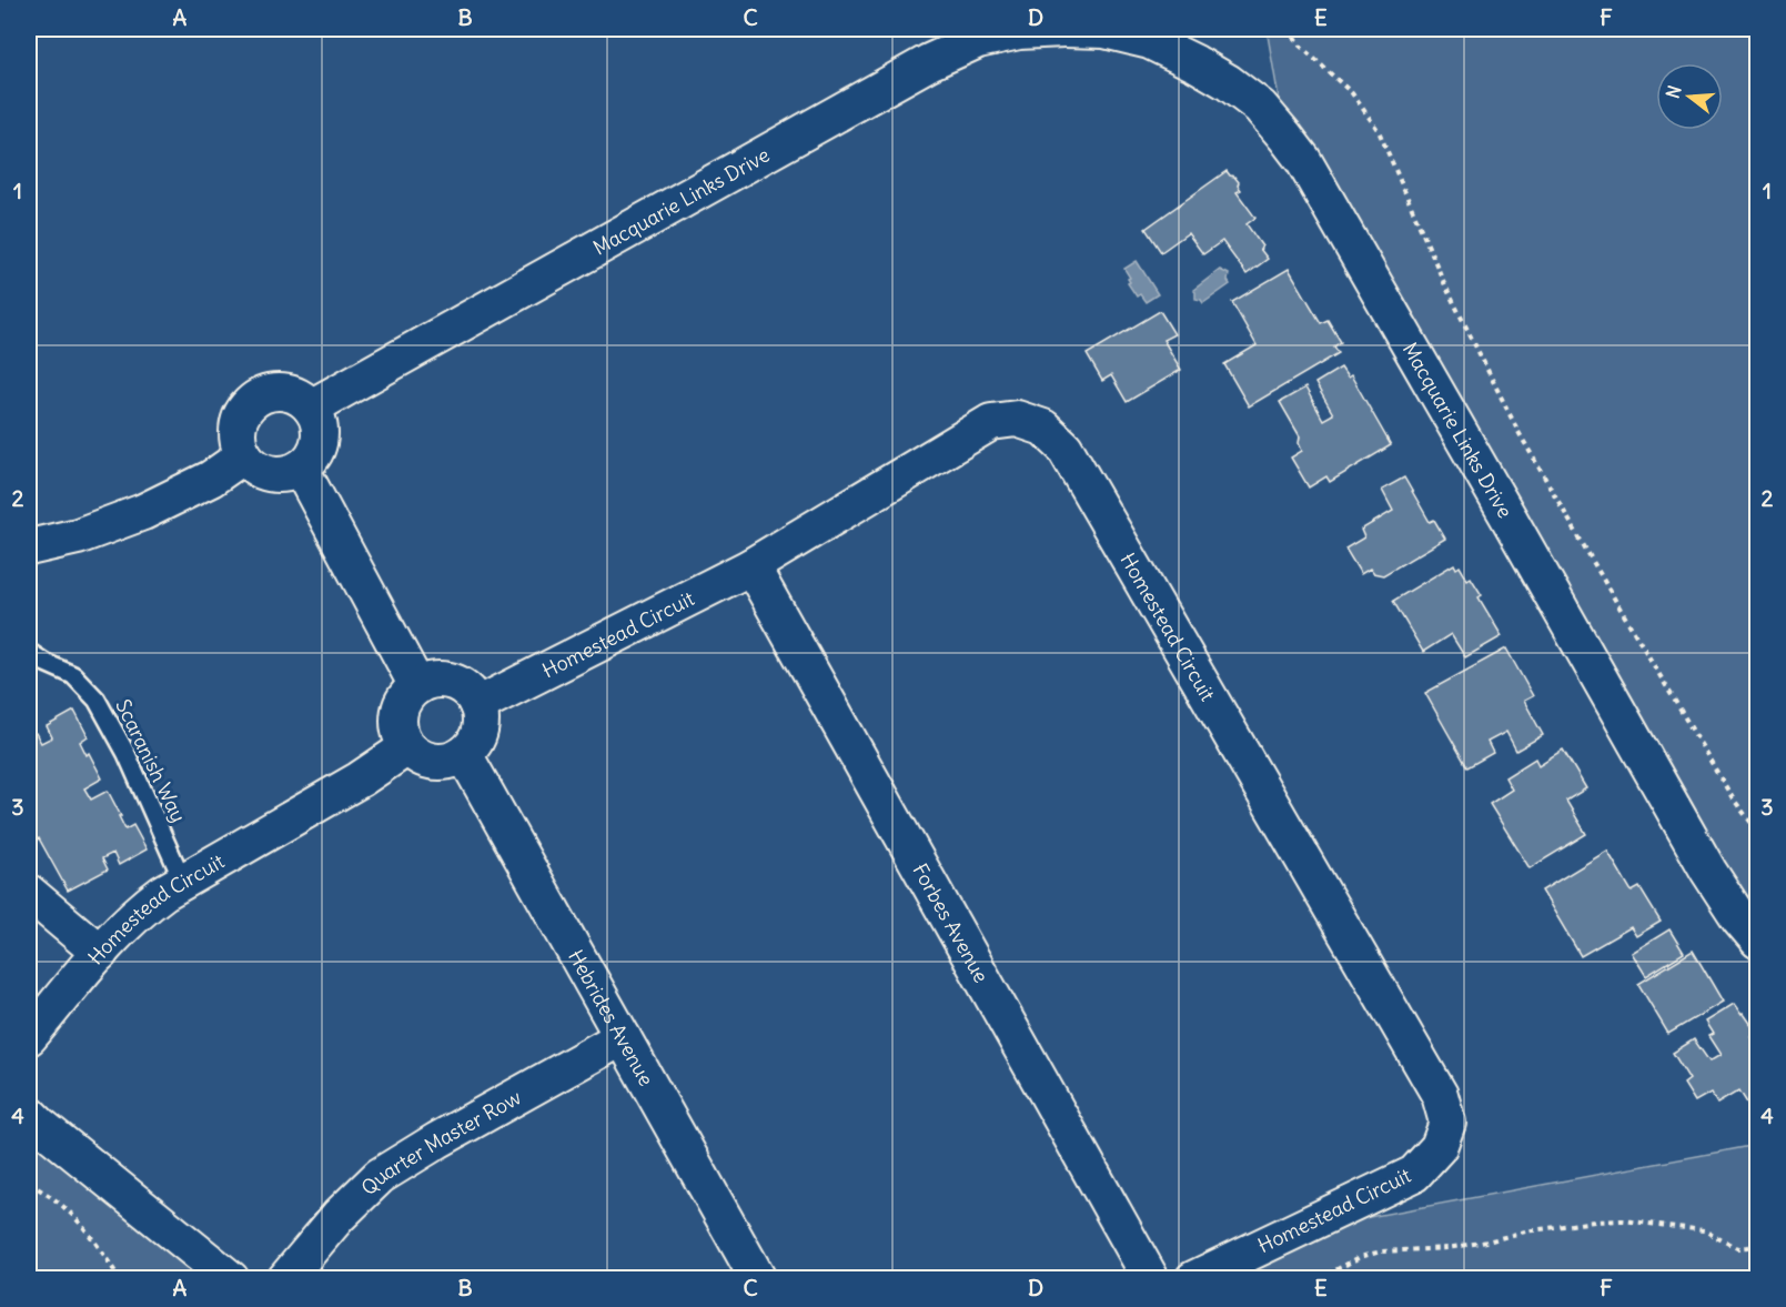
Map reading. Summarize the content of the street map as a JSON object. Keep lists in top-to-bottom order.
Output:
{
  "streets": {
    "street": [
      "Macquarie Links Drive",
      "Homestead Circuit",
      "Forbes Avenue",
      "Hebrides Avenue",
      "Quarter Master Row"
    ],
    "lane": ["Scaranish Way"]
  },
  "crossings": [
    ["Homestead Circuit", "Scaranish Way"],
    ["Homestead Circuit", "Forbes Avenue"],
    ["Homestead Circuit", "Hebrides Avenue"],
    ["Hebrides Avenue", "Quarter Master Row"]
  ],
  "north": "left",
  "grid": {
    "columns": [
      "A",
      "B",
      "C",
      "D",
      "E",
      "F"
    ],
    "rows": [
      "1",
      "2",
      "3",
      "4"
    ]
  }
}
